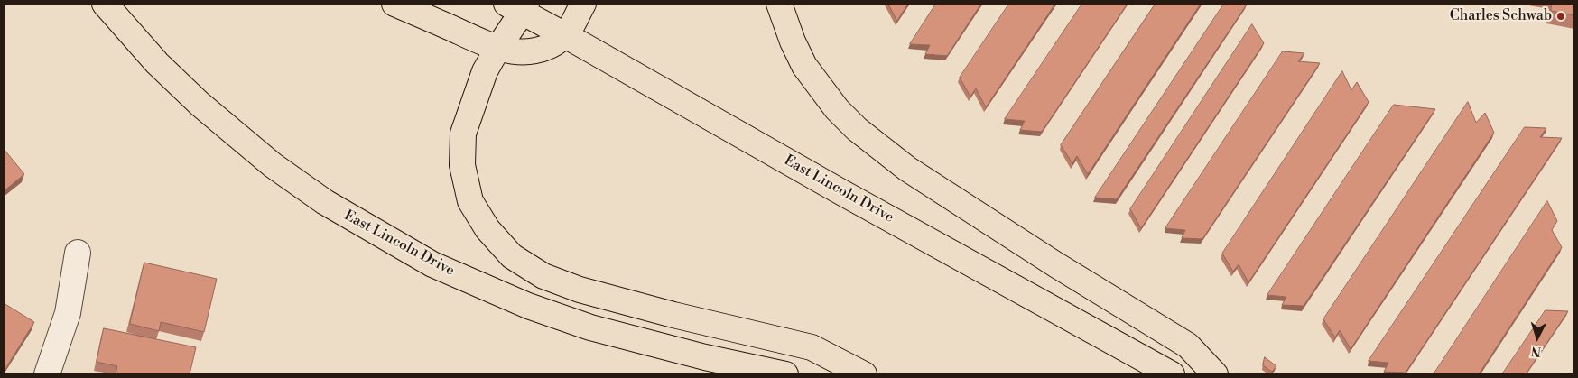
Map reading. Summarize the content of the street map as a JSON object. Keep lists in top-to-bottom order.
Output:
{
  "streets": {
    "main road": ["East Lincoln Drive"]
  },
  "places": ["Charles Schwab"],
  "north": "bottom"
}
